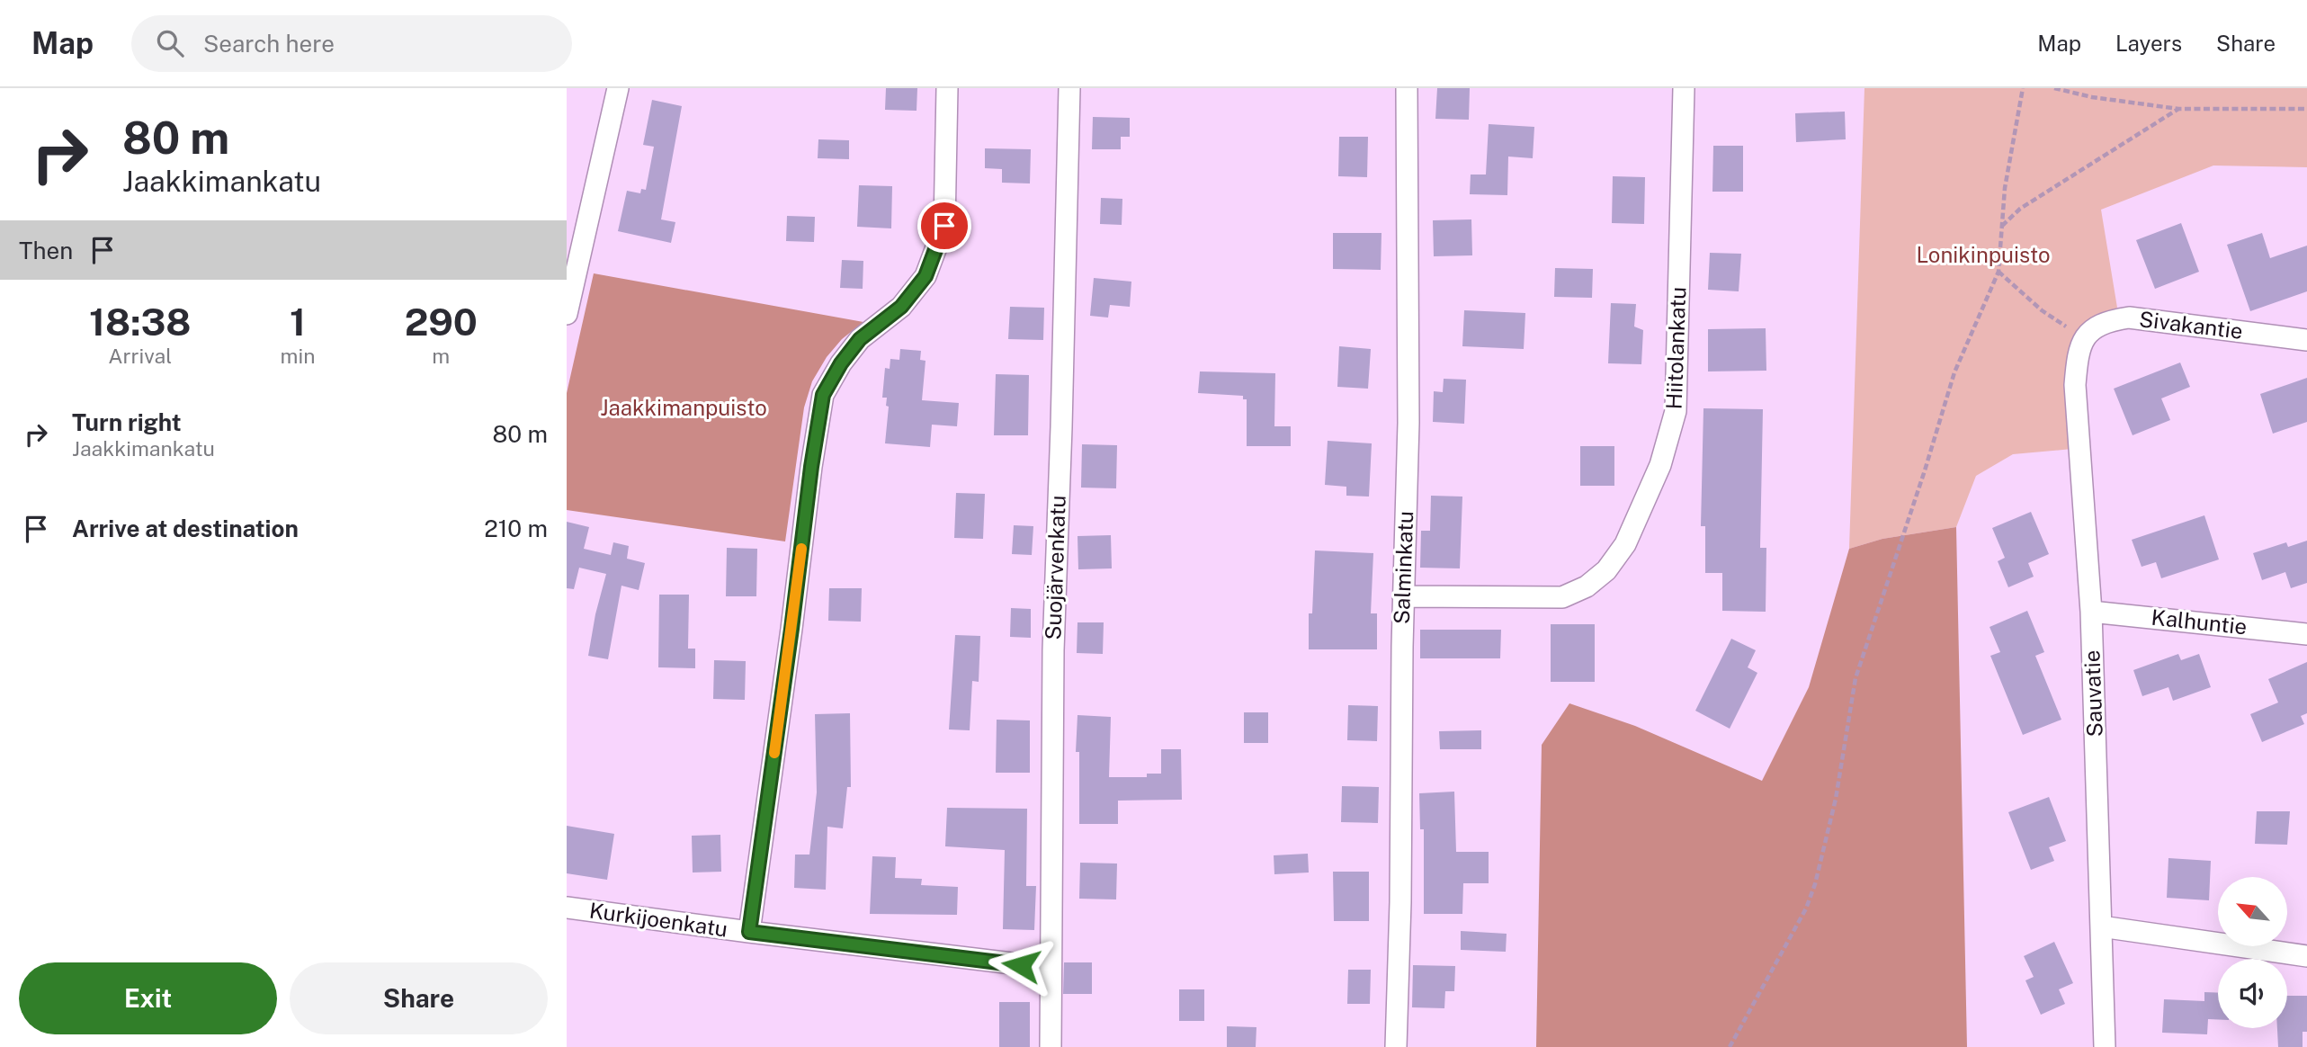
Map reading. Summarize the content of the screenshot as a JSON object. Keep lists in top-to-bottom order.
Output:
{
  "streets": {
    "street": [
      "Sivakantie",
      "Hiitolankatu",
      "Suojärvenkatu",
      "Salminkatu",
      "Kalhuntie",
      "Sauvatie",
      "Kurkijoenkatu"
    ]
  },
  "crossings": [
    ["Sivakantie", "Sauvatie"],
    ["Hiitolankatu", "Salminkatu"],
    ["Suojärvenkatu", "Kurkijoenkatu"],
    ["Kalhuntie", "Sauvatie"]
  ],
  "parks": ["Lonikinpuisto", "Jaakkimanpuisto"],
  "north": "top left",
  "page": {
    "header": "Map",
    "search": "Search here",
    "nav": ["Map", "Layers", "Share"],
    "turn": ["80 m", "Jaakkimankatu"],
    "then": "Then",
    "eta": [
      "18:38",
      "Arrival",
      "1",
      "min",
      "290",
      "m"
    ],
    "list": [
      {
        "name": "Turn right",
        "note": "Jaakkimankatu",
        "value": "80 m"
      },
      {
        "name": "Arrive at destination",
        "value": "210 m"
      }
    ],
    "buttons": ["Exit", "Share"]
  }
}
